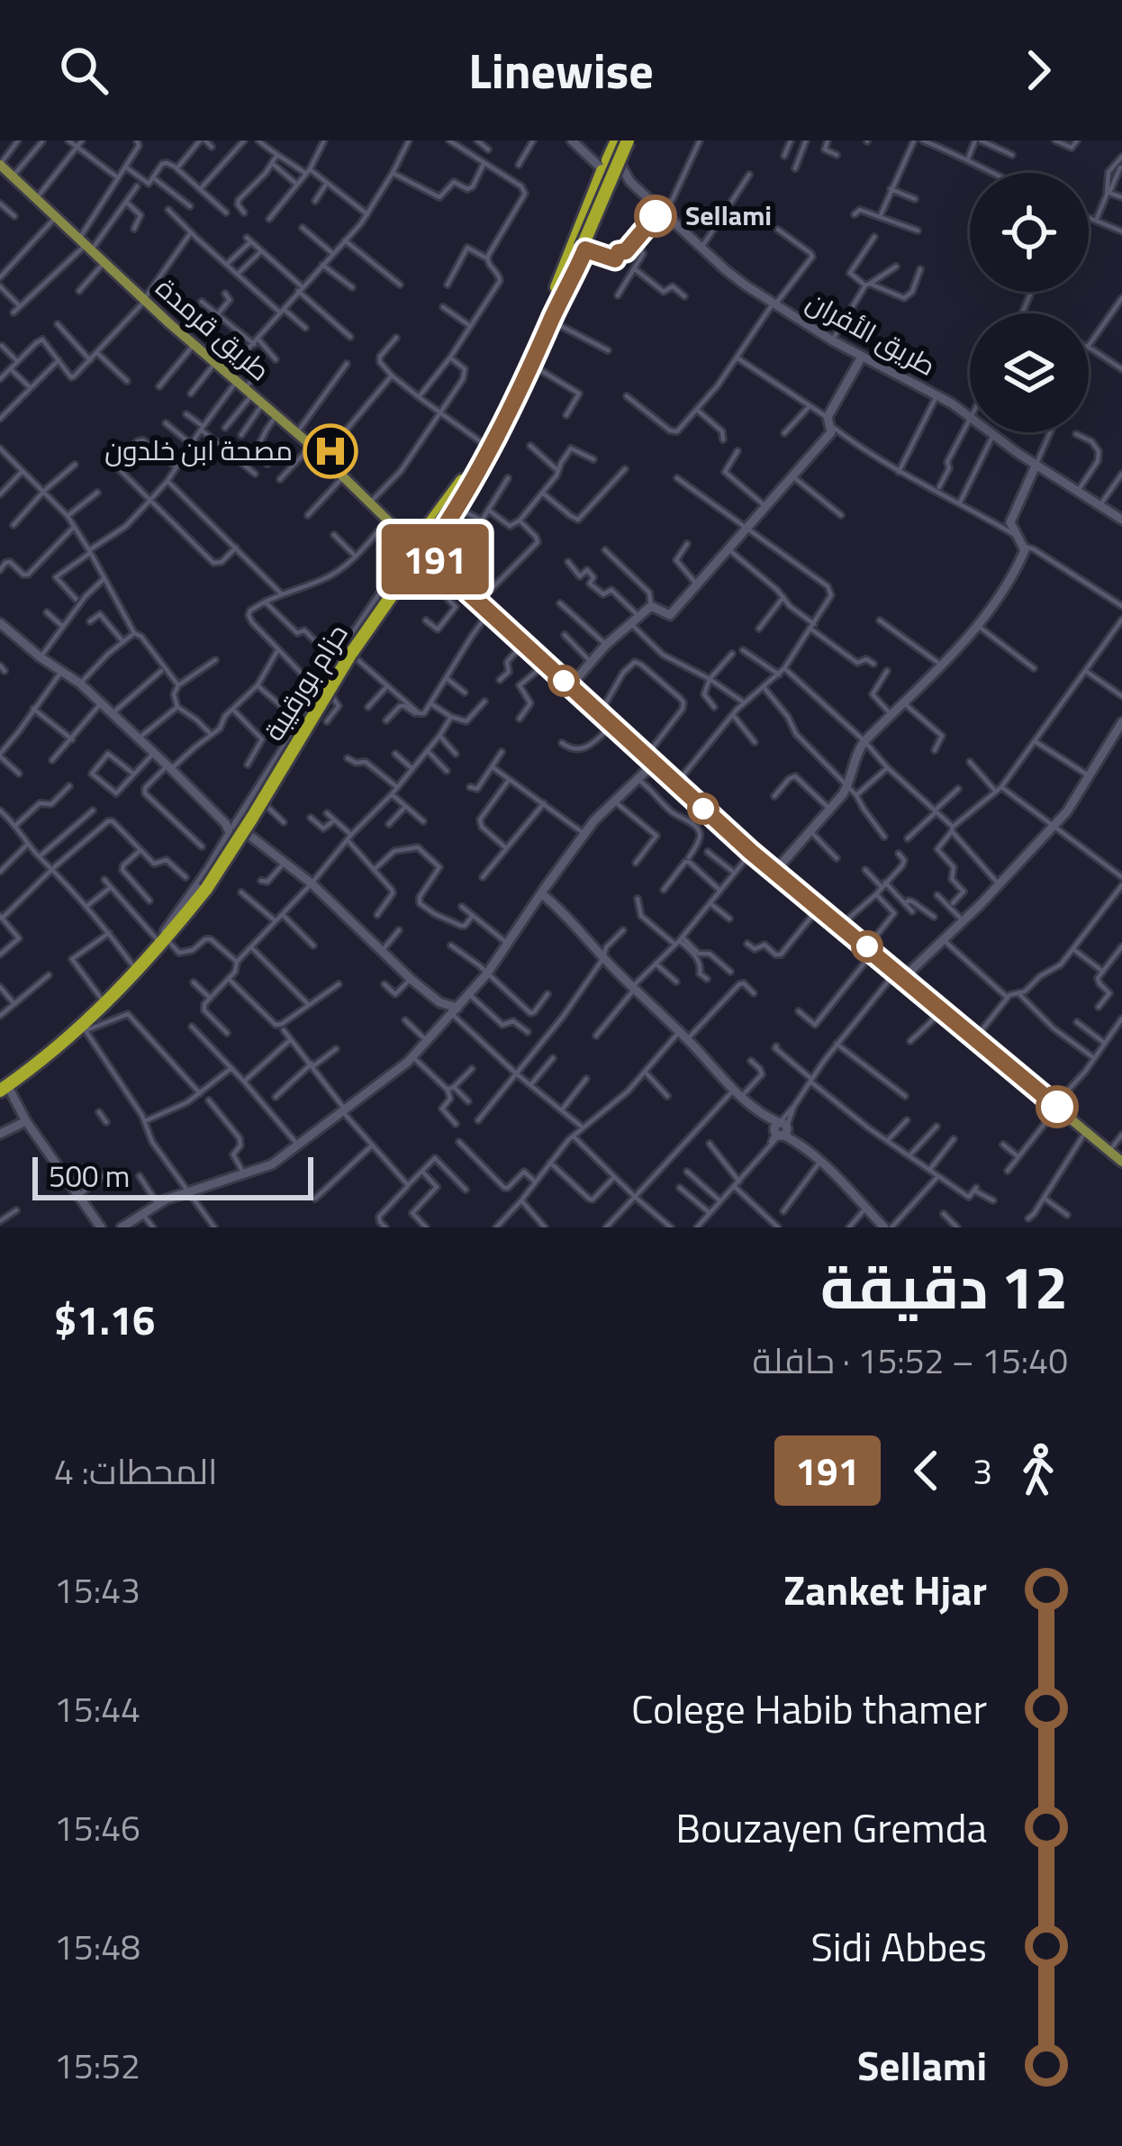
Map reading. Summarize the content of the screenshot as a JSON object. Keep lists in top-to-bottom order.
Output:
{
  "streets": {
    "highway": ["حزام بورقيبة"],
    "main road": ["طريق قرمدة"],
    "street": ["طريق الأفران"]
  },
  "crossings": [
    ["طريق قرمدة", "حزام بورقيبة"]
  ],
  "places": {
    "other": ["Sellami"],
    "hospital": ["مصحة ابن خلدون"]
  },
  "lines": ["bus line 191"],
  "scale_bar": "500 m",
  "page": {
    "header": "Linewise",
    "on_map": "191",
    "scale": "500 m",
    "heading": ["12 دقيقة", "15:40 – 15:52 · حافلة", "$1.16"],
    "legs": ["3", "191", "المحطات: 4"],
    "list": [
      {
        "name": "Zanket Hjar",
        "value": "15:43"
      },
      {
        "name": "Colege Habib thamer",
        "value": "15:44"
      },
      {
        "name": "Bouzayen Gremda",
        "value": "15:46"
      },
      {
        "name": "Sidi Abbes",
        "value": "15:48"
      },
      {
        "name": "Sellami",
        "value": "15:52"
      }
    ]
  }
}
